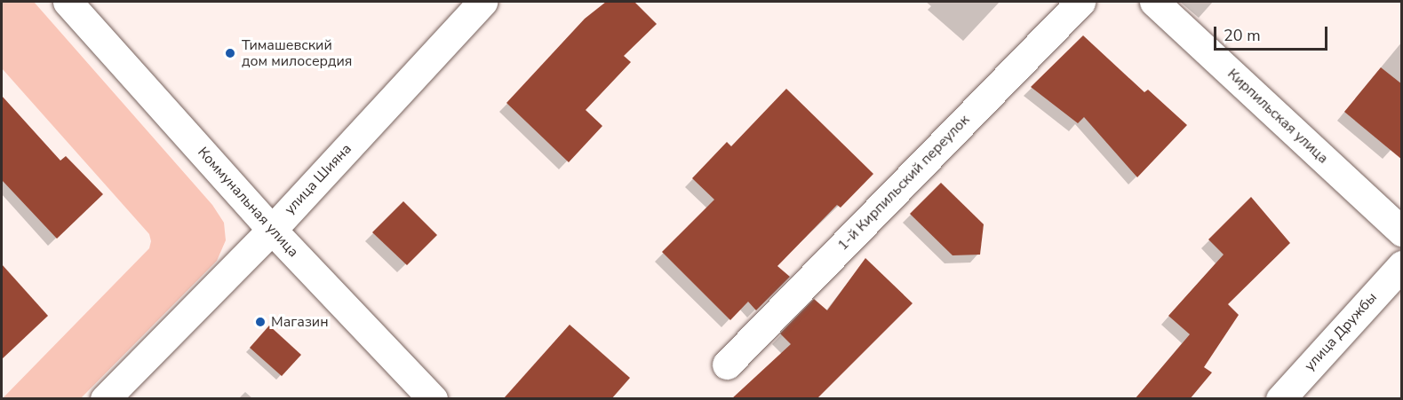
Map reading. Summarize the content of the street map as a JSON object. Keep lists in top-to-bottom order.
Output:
{
  "streets": {
    "street": [
      "Кирпильская улица",
      "улица Шияна",
      "1-й Кирпильский переулок",
      "Коммунальная улица",
      "улица Дружбы"
    ]
  },
  "crossings": [
    ["улица Шияна", "Коммунальная улица"]
  ],
  "places": ["Тимашевский дом милосердия", "Магазин"],
  "scale_bar": "20 m"
}
